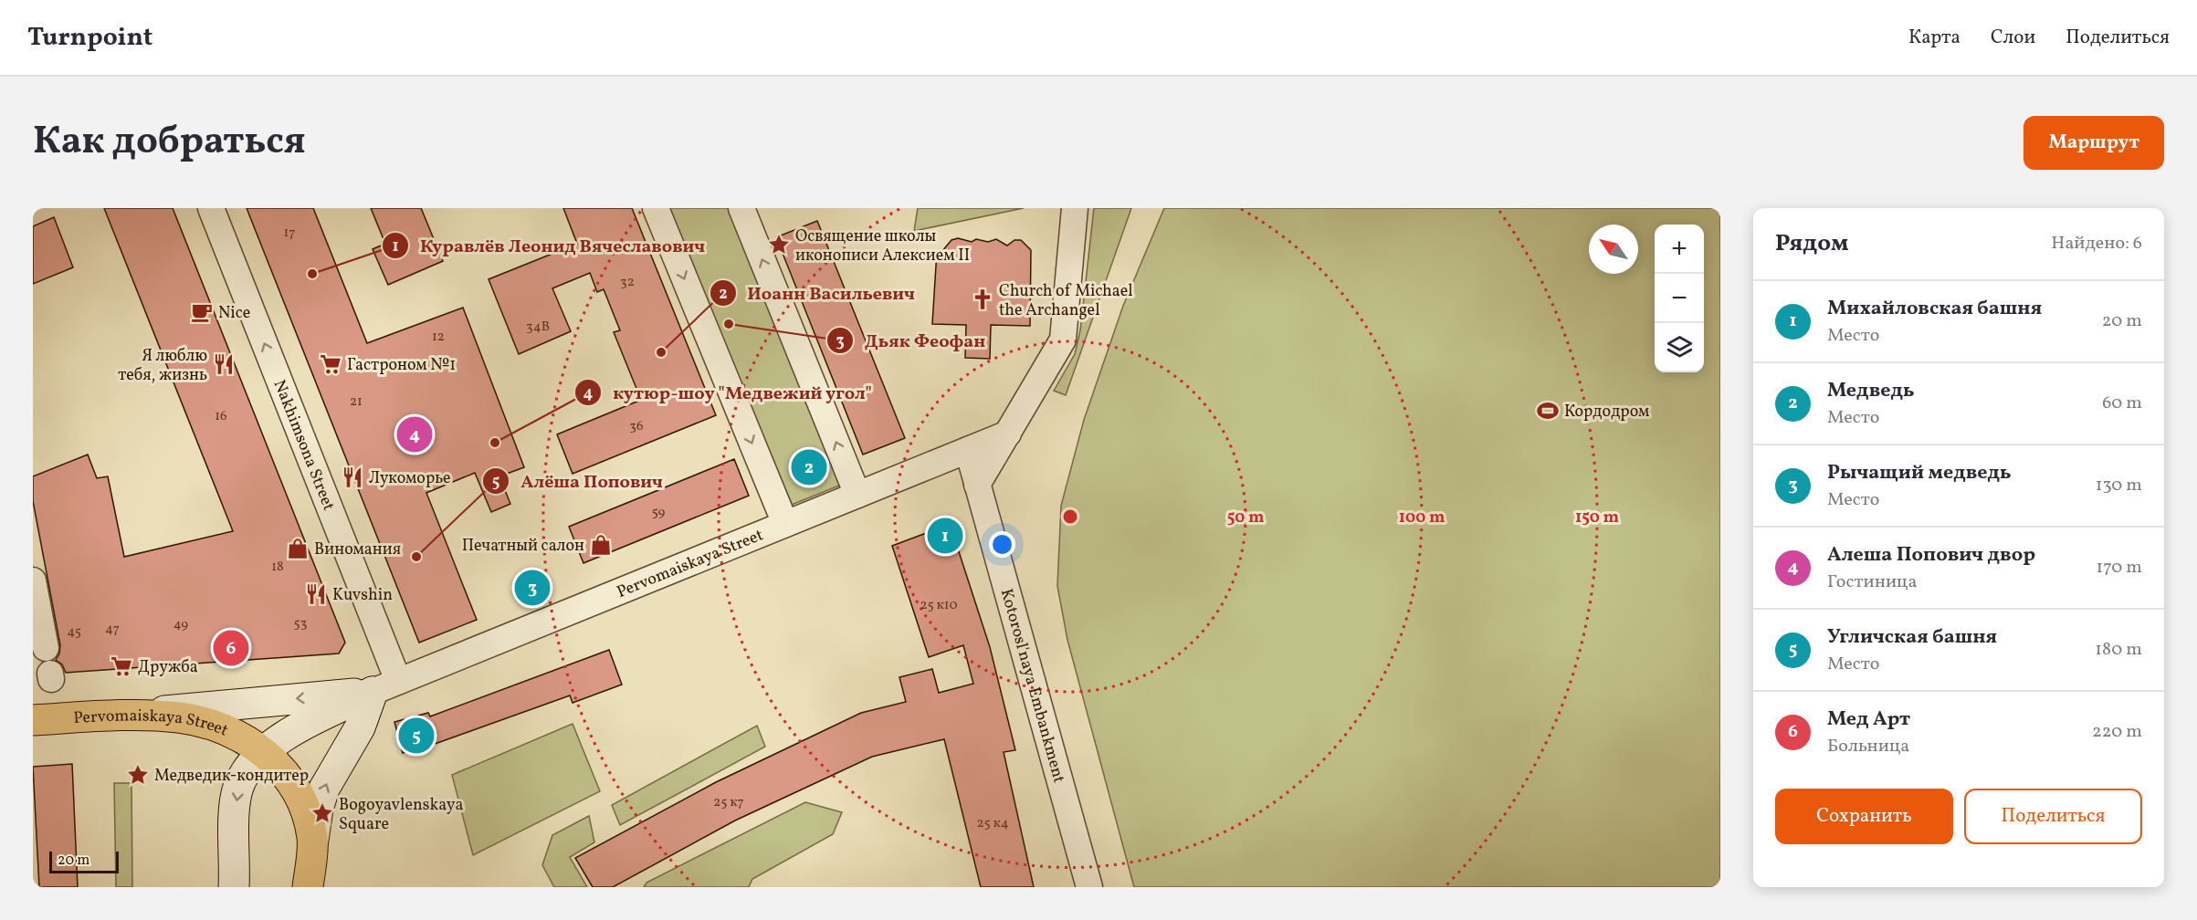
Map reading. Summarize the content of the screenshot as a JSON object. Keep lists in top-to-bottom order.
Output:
{
  "streets": {
    "main road": ["Pervomaiskaya Street"],
    "street": ["Nakhimsona Street", "Kotorosl'naya Embankment"]
  },
  "crossings": [
    ["Nakhimsona Street", "Pervomaiskaya Street"],
    ["Pervomaiskaya Street", "Kotorosl'naya Embankment"]
  ],
  "one_way": ["Nakhimsona Street"],
  "places": {
    "place": ["Освящение школы иконописи Алексием II", "Медведик-кондитер", "Bogoyavlenskaya Square"],
    "other": [
      "Куравлёв Леонид Вячеславович",
      "Дьяк Феофан",
      "Иоанн Васильевич",
      "кутюр-шоу \"Медвежий угол\"",
      "Алёша Попович"
    ],
    "church": ["Church of Michael the Archangel"],
    "cafe": ["Nice"],
    "restaurant": ["Я люблю тебя, жизнь", "Лукоморье", "Kuvshin"],
    "supermarket": ["Гастроном №1", "Дружба"],
    "sports": ["Кордодром"],
    "shop": ["Печатный салон", "Виномания"]
  },
  "house_numbers": [
    "17",
    "32",
    "34В",
    "12",
    "21",
    "16",
    "36",
    "59",
    "18",
    "25 к10",
    "53",
    "49",
    "47",
    "45",
    "25 к7",
    "25 к4"
  ],
  "scale_bar": "20 m",
  "north": "top left",
  "page": {
    "header": "Turnpoint",
    "nav": ["Карта", "Слои", "Поделиться"],
    "title": "Как добраться",
    "buttons": [
      "Маршрут",
      ["Сохранить", "Поделиться"]
    ],
    "heading": ["Рядом", "Найдено: 6"],
    "map_buttons": ["+", "−"],
    "list": [
      {
        "mark": "1",
        "name": "Михайловская башня",
        "note": "Место",
        "value": "20 m"
      },
      {
        "mark": "2",
        "name": "Медведь",
        "note": "Место",
        "value": "60 m"
      },
      {
        "mark": "3",
        "name": "Рычащий медведь",
        "note": "Место",
        "value": "130 m"
      },
      {
        "mark": "4",
        "name": "Алеша Попович двор",
        "note": "Гостиница",
        "value": "170 m"
      },
      {
        "mark": "5",
        "name": "Угличская башня",
        "note": "Место",
        "value": "180 m"
      },
      {
        "mark": "6",
        "name": "Мед Арт",
        "note": "Больница",
        "value": "220 m"
      }
    ],
    "pins": [
      "4",
      "2",
      "1",
      "3",
      "6",
      "5"
    ],
    "scale": "20 m"
  },
  "rings": ["50 m", "100 m", "150 m"]
}
